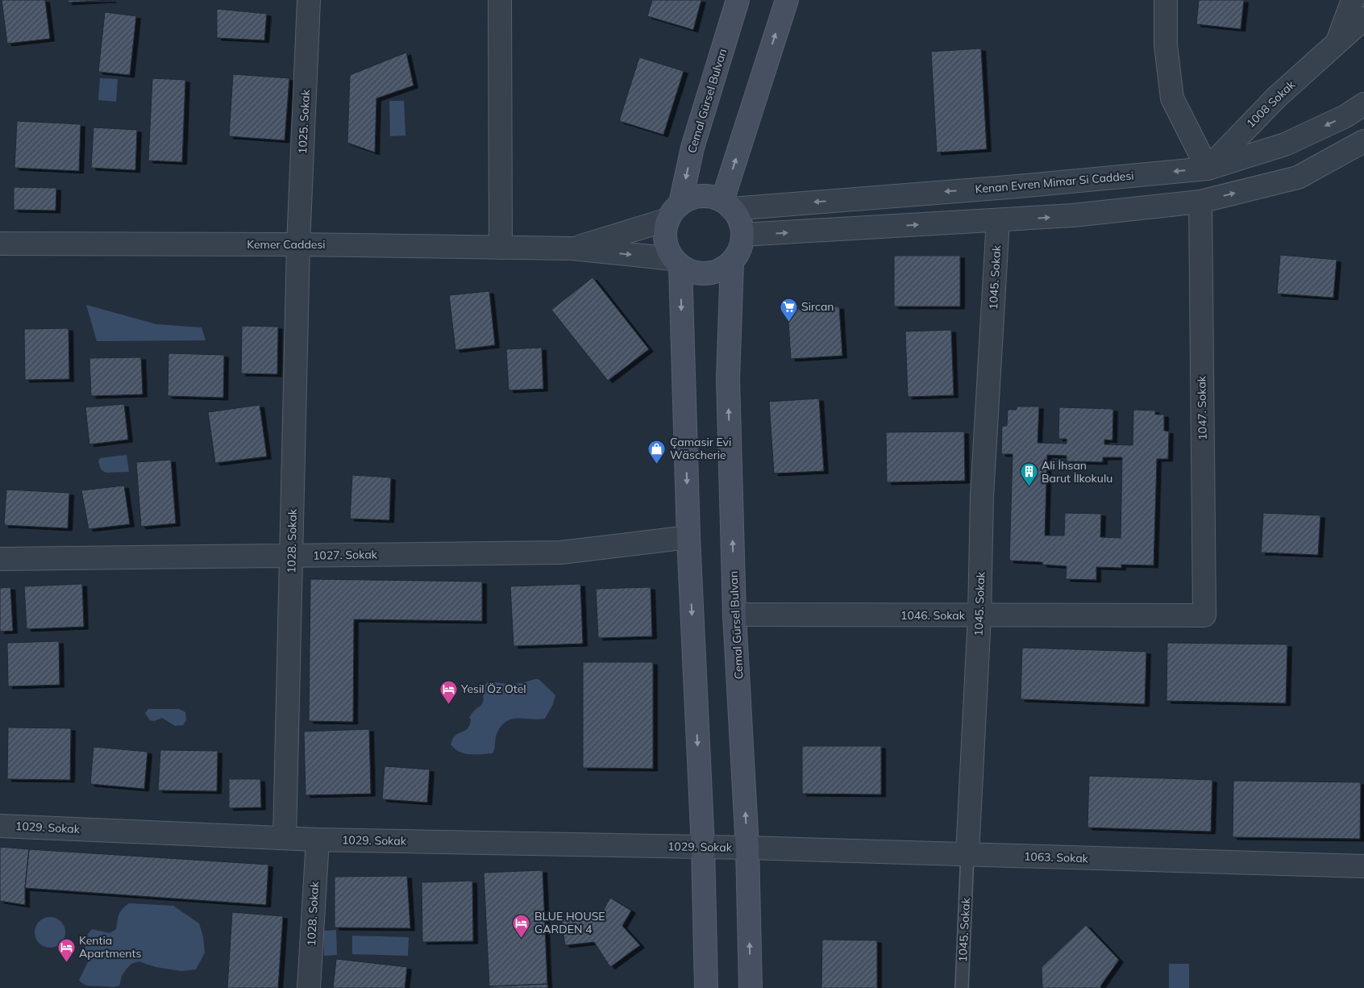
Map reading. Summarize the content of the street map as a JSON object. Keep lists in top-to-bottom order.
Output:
{
  "streets": {
    "main road": ["Cemal Gürsel Bulvarı"],
    "street": [
      "1008 Sokak",
      "1025. Sokak",
      "Kenan Evren Mimar Si Caddesi",
      "Kemer Caddesi",
      "1045. Sokak",
      "1047. Sokak",
      "1028. Sokak",
      "1027. Sokak",
      "1046. Sokak",
      "1029. Sokak",
      "1063. Sokak"
    ]
  },
  "crossings": [
    ["Cemal Gürsel Bulvarı", "Kenan Evren Mimar Si Caddesi"],
    ["Cemal Gürsel Bulvarı", "1046. Sokak"],
    ["Cemal Gürsel Bulvarı", "1029. Sokak"],
    ["Cemal Gürsel Bulvarı", "1063. Sokak"],
    ["1008 Sokak", "Kenan Evren Mimar Si Caddesi"],
    ["1025. Sokak", "Kemer Caddesi"],
    ["1025. Sokak", "1028. Sokak"],
    ["Kemer Caddesi", "1028. Sokak"],
    ["1045. Sokak", "1046. Sokak"],
    ["1045. Sokak", "1063. Sokak"],
    ["1047. Sokak", "1046. Sokak"],
    ["1028. Sokak", "1027. Sokak"],
    ["1028. Sokak", "1029. Sokak"],
    ["1029. Sokak", "1063. Sokak"]
  ],
  "places": {
    "supermarket": ["Sircan"],
    "shop": ["Çamasir Evi Wäscherie"],
    "building": ["Ali İhsan Barut İlkokulu"],
    "hotel": ["Yesil Öz Otel", "BLUE HOUSE GARDEN 4", "Kentia Apartments"]
  }
}
